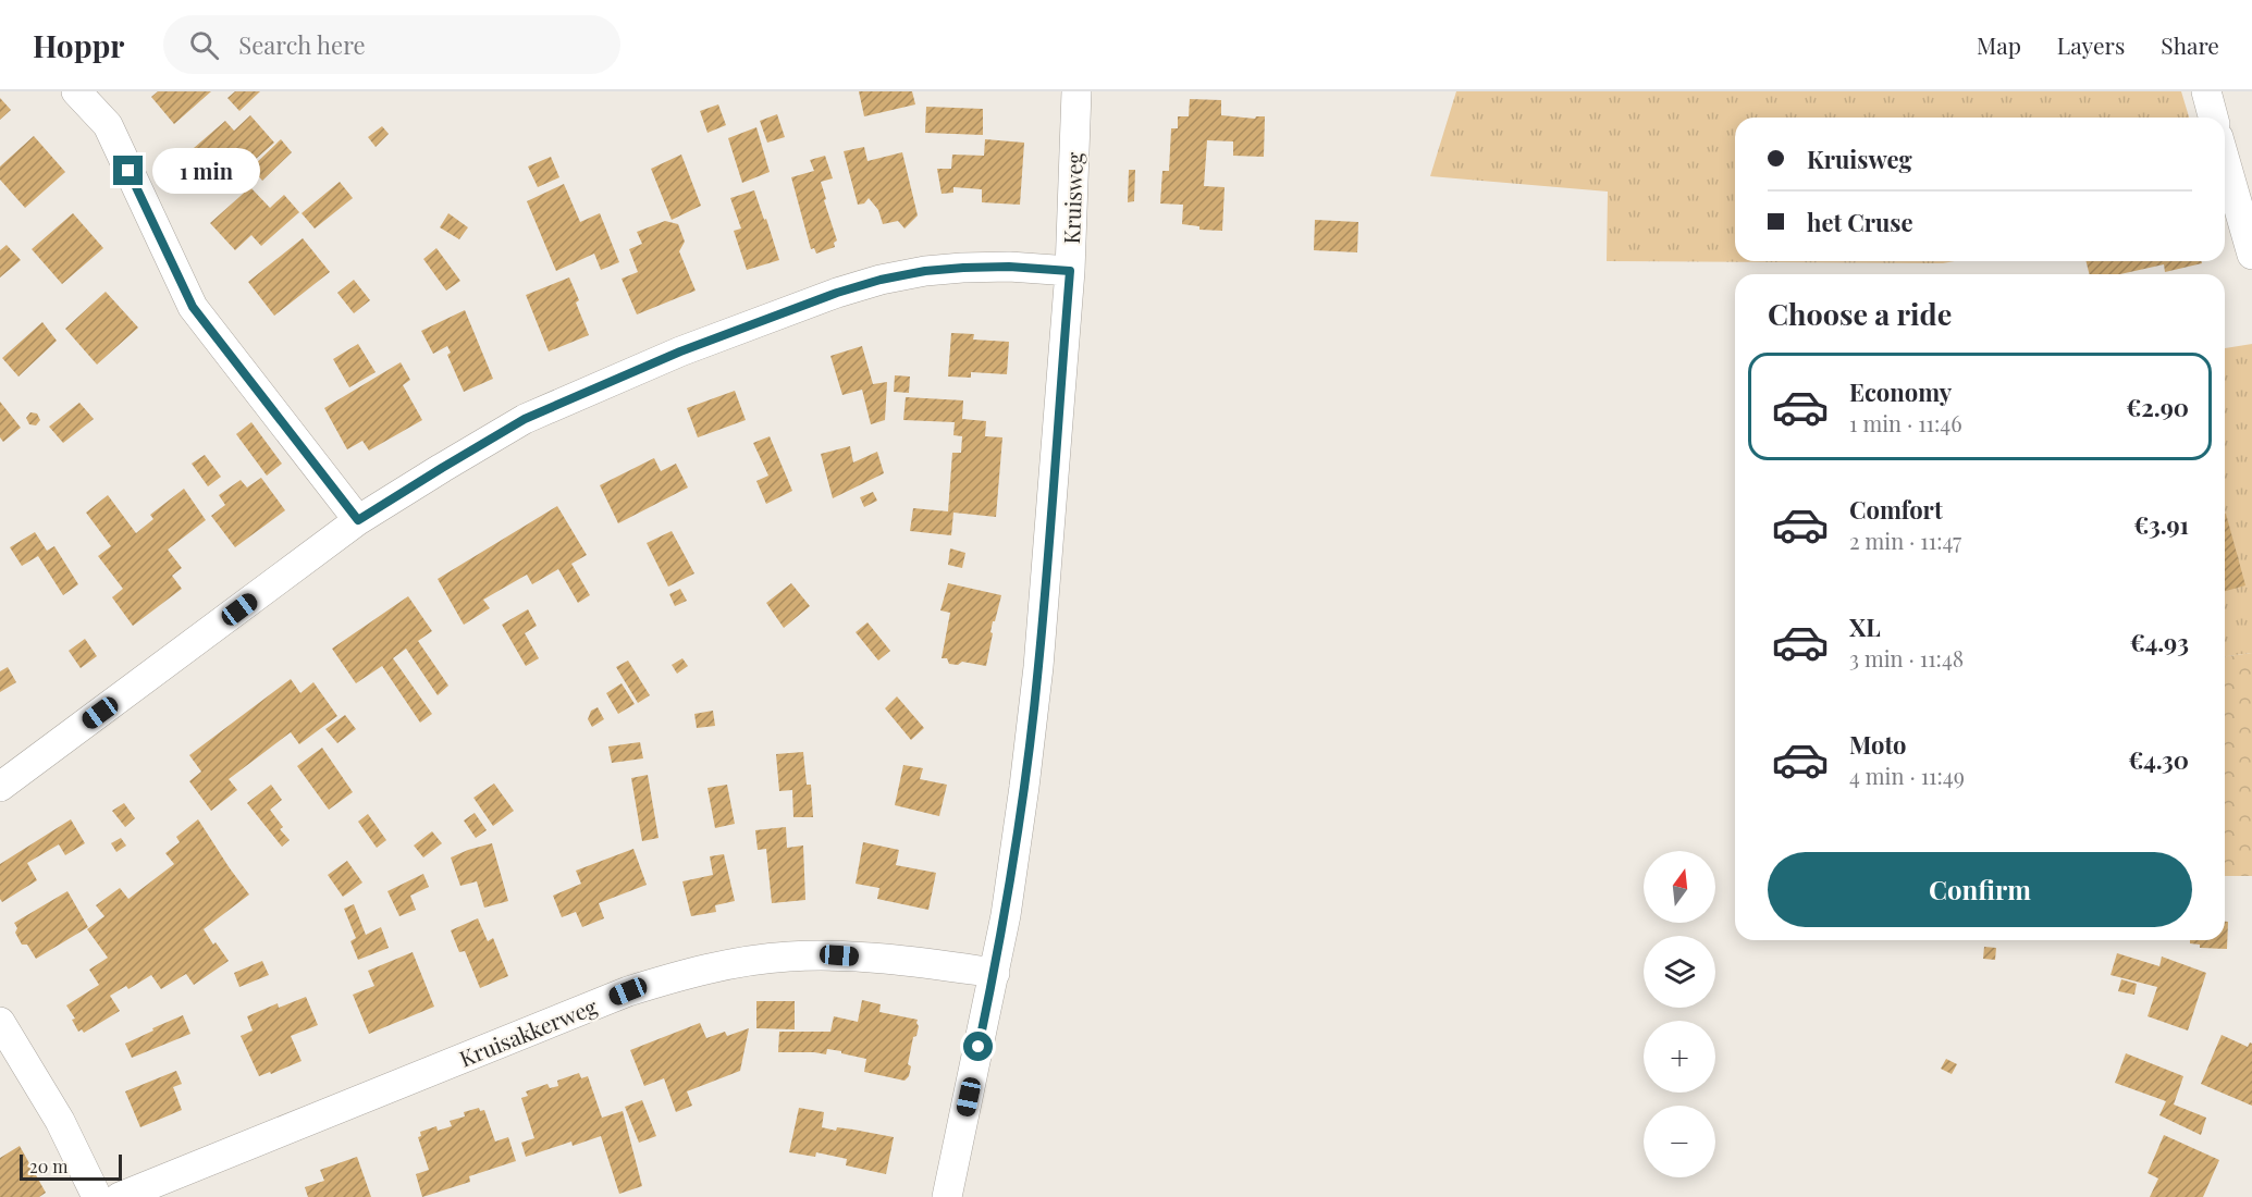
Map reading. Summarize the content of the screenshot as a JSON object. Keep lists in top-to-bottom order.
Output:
{
  "streets": {
    "street": ["Kruisweg", "Kruisakkerweg"]
  },
  "crossings": [
    ["Kruisweg", "Kruisakkerweg"]
  ],
  "scale_bar": "20 m",
  "north": "top",
  "page": {
    "header": "Hoppr",
    "search": "Search here",
    "nav": ["Map", "Layers", "Share"],
    "banner": ["Kruisweg", "het Cruse"],
    "bubble": "1 min",
    "heading": "Choose a ride",
    "list": [
      {
        "name": "Economy",
        "note": "1 min · 11:46",
        "value": "€2.90"
      },
      {
        "name": "Comfort",
        "note": "2 min · 11:47",
        "value": "€3.91"
      },
      {
        "name": "XL",
        "note": "3 min · 11:48",
        "value": "€4.93"
      },
      {
        "name": "Moto",
        "note": "4 min · 11:49",
        "value": "€4.30"
      }
    ],
    "buttons": "Confirm",
    "map_buttons": ["+", "−"],
    "scale": "20 m"
  }
}
